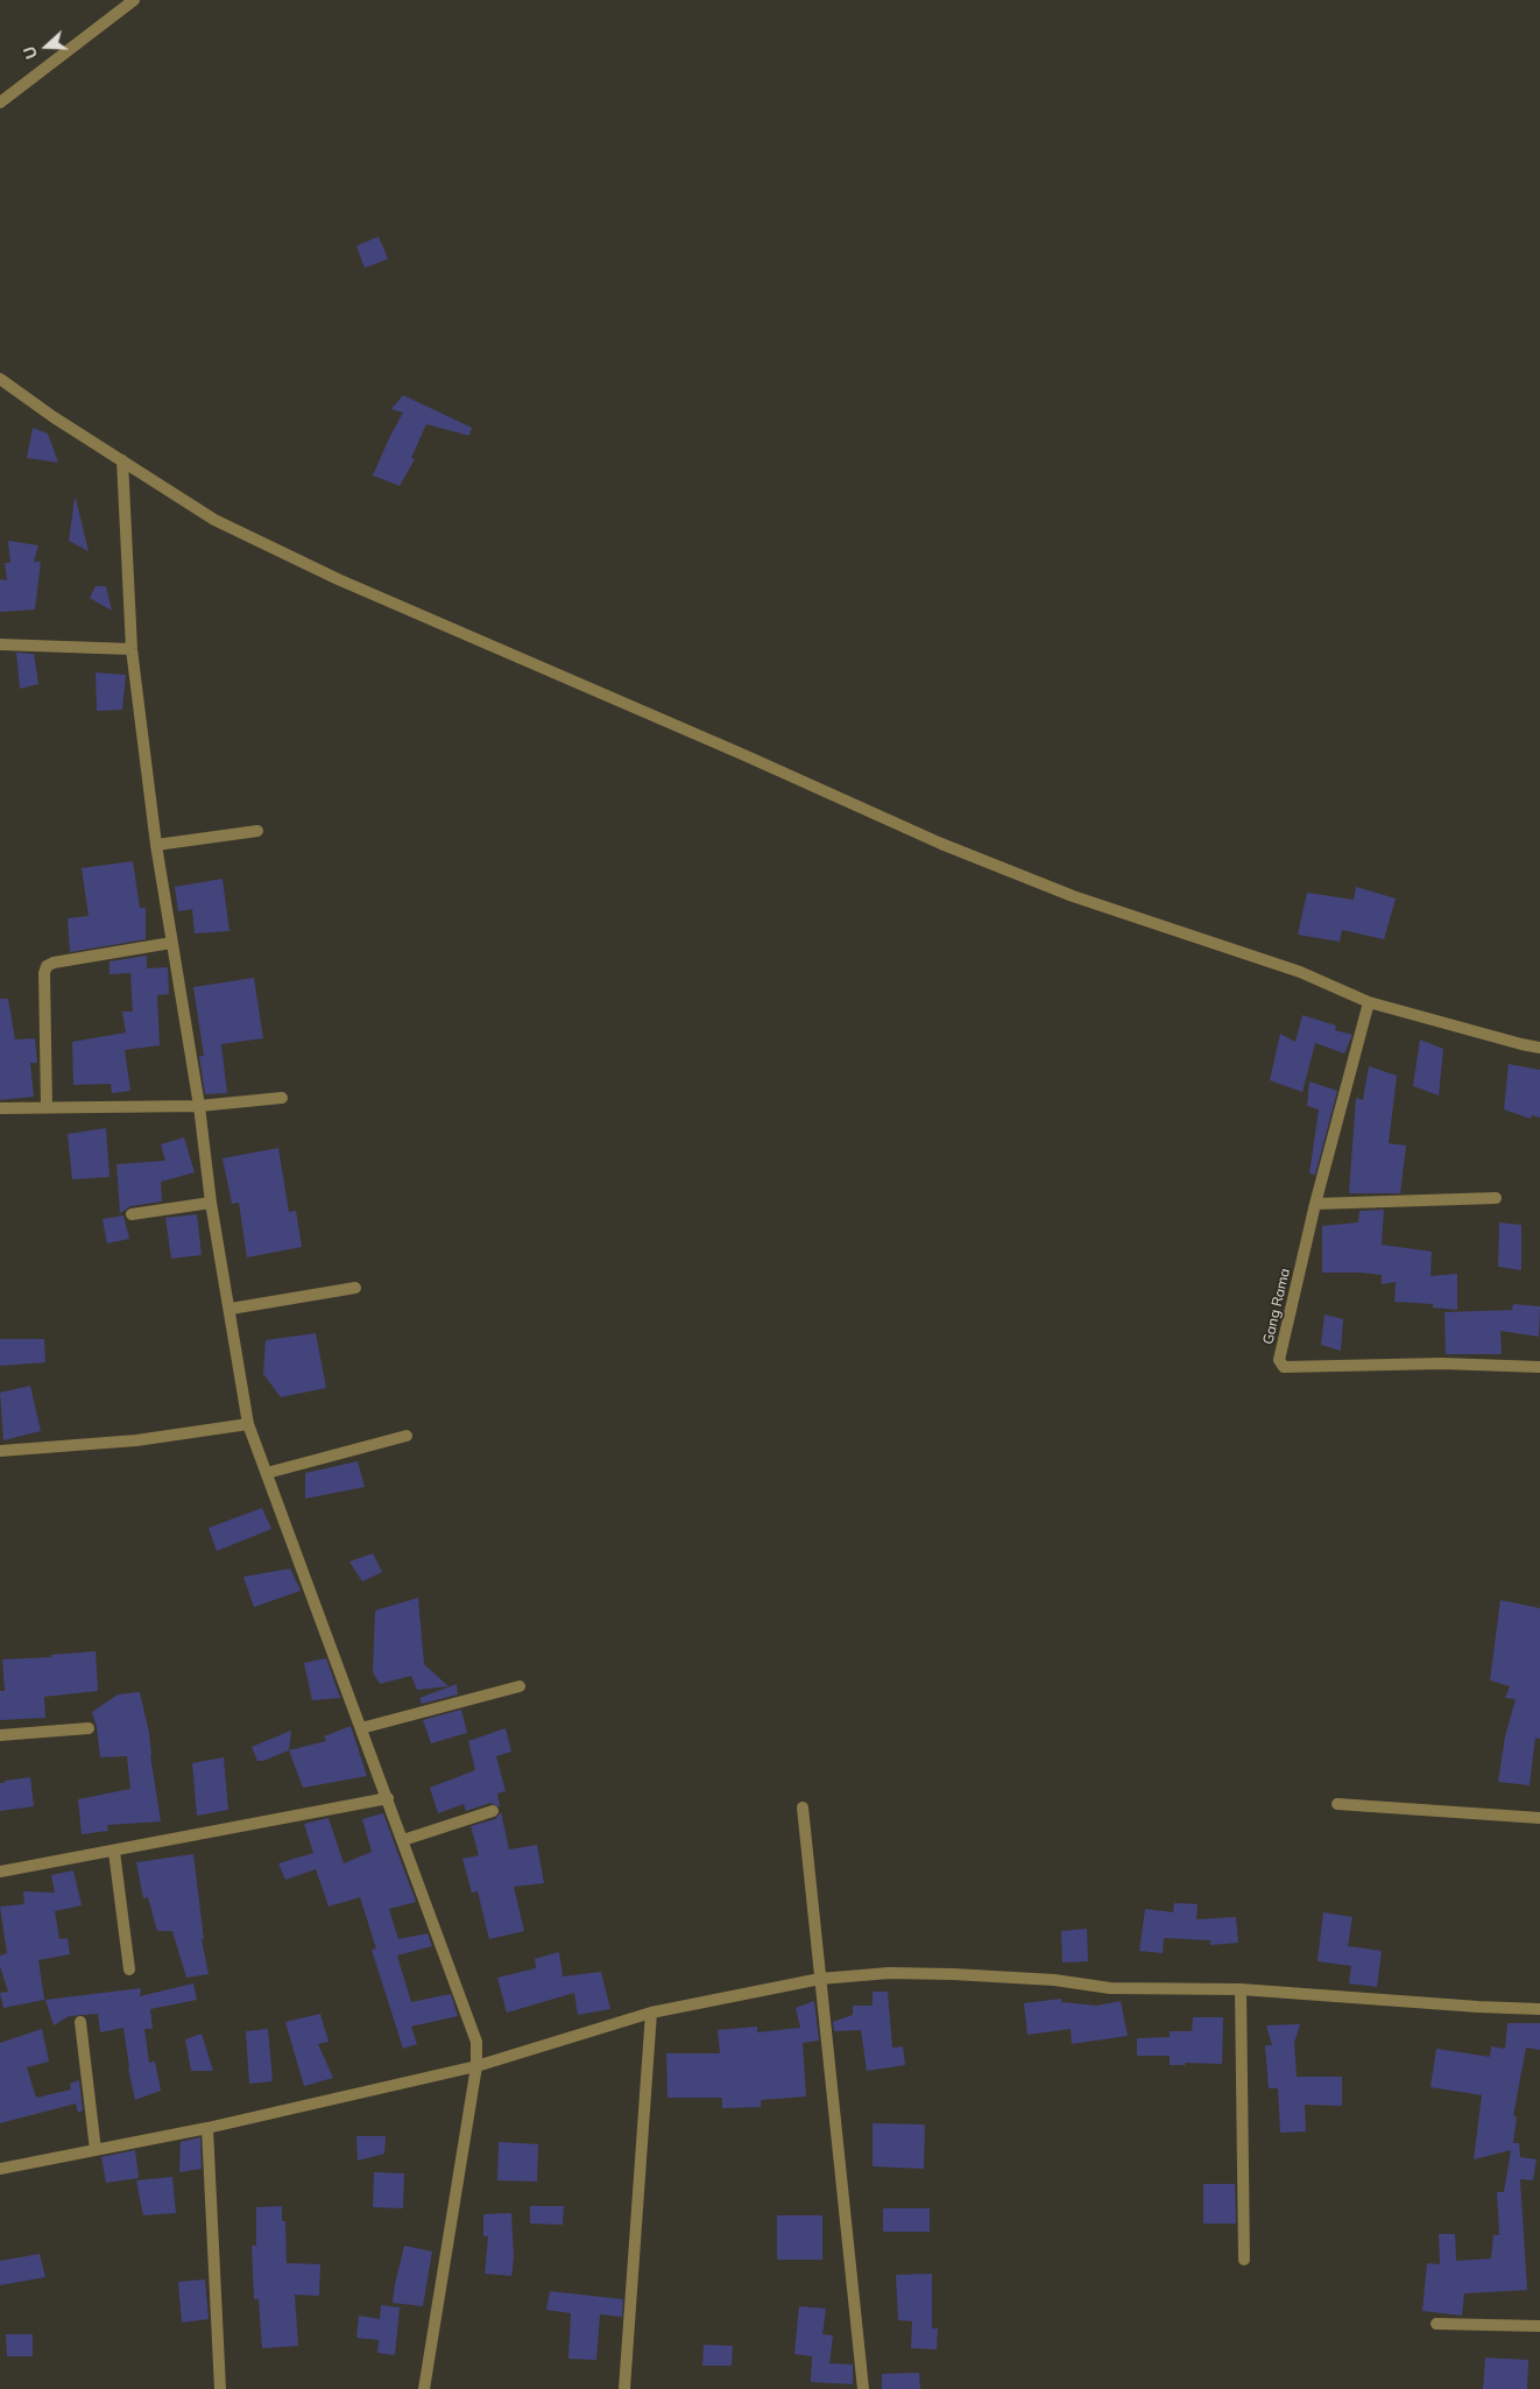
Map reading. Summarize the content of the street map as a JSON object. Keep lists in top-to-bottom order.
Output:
{
  "streets": {
    "street": ["Gang Rama"]
  },
  "north": "left"
}
